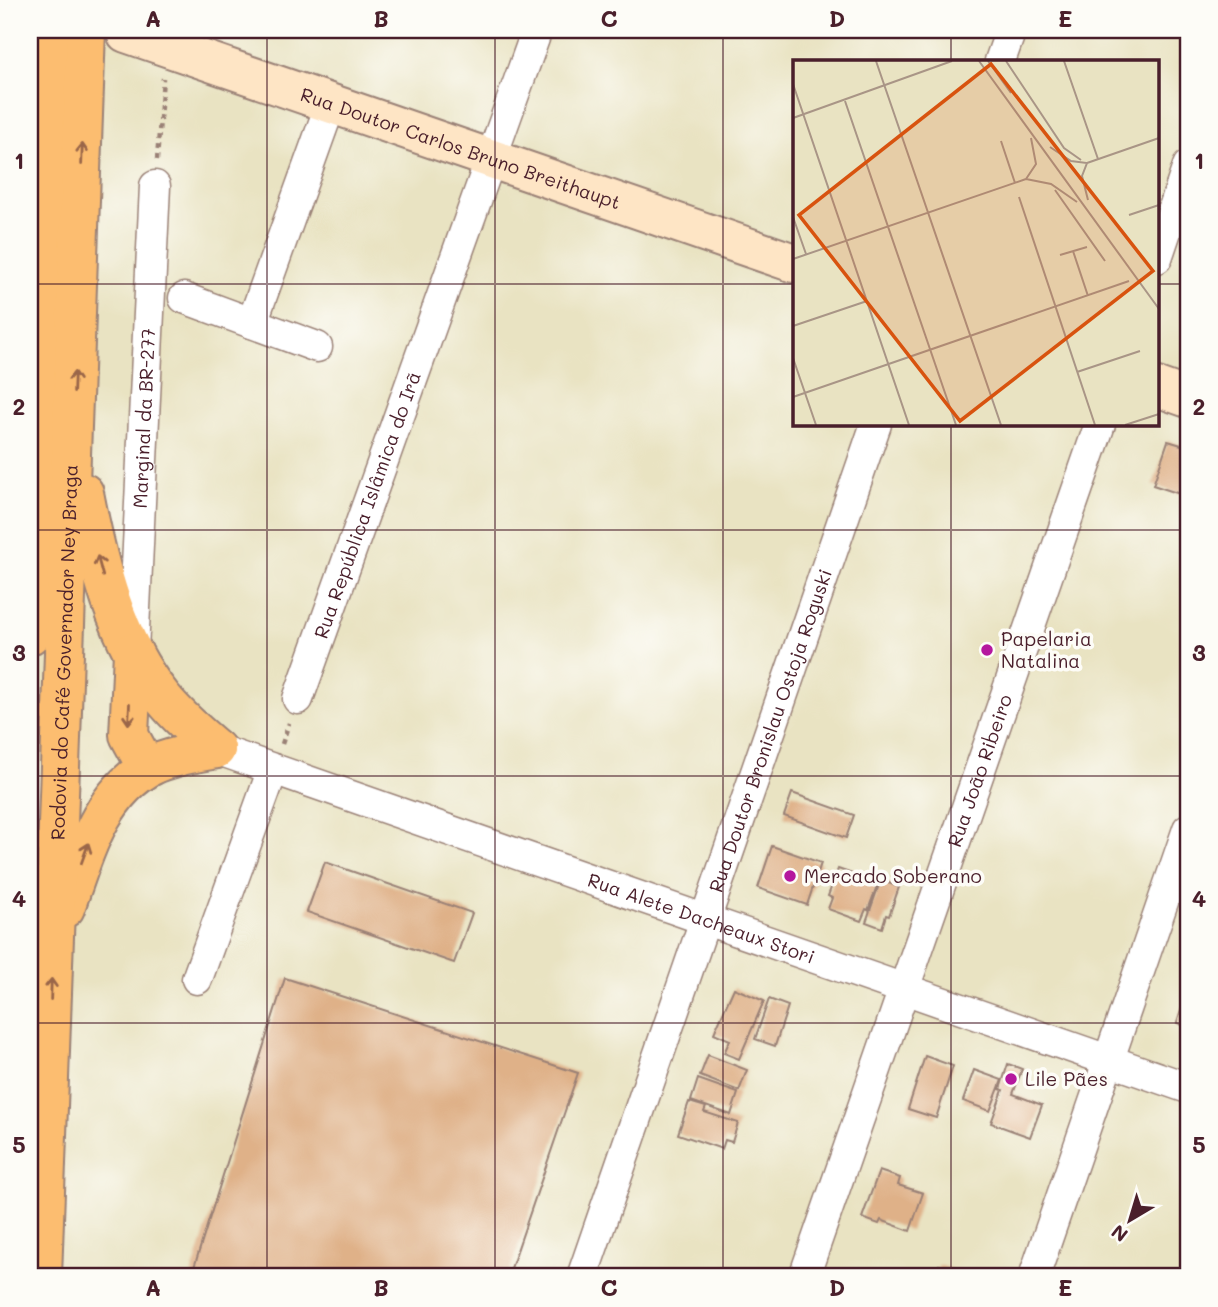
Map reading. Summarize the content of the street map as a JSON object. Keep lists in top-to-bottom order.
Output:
{
  "streets": {
    "highway": ["Rodovia do Café Governador Ney Braga"],
    "main road": ["Rua Doutor Carlos Bruno Breithaupt"],
    "street": [
      "Marginal da BR-277",
      "Rua República Islâmica do Irã",
      "Rua Doutor Bronislau Ostoja Roguski",
      "Rua João Ribeiro",
      "Rua Alete Dacheaux Stori"
    ]
  },
  "crossings": [
    ["Rua Doutor Carlos Bruno Breithaupt", "Rua República Islâmica do Irã"],
    ["Rua Doutor Bronislau Ostoja Roguski", "Rua Alete Dacheaux Stori"],
    ["Rua João Ribeiro", "Rua Alete Dacheaux Stori"]
  ],
  "places": ["Papelaria Natalina", "Mercado Soberano", "Lile Pães"],
  "north": "bottom left",
  "grid": {
    "columns": [
      "A",
      "B",
      "C",
      "D",
      "E"
    ],
    "rows": [
      "1",
      "2",
      "3",
      "4",
      "5"
    ]
  }
}
